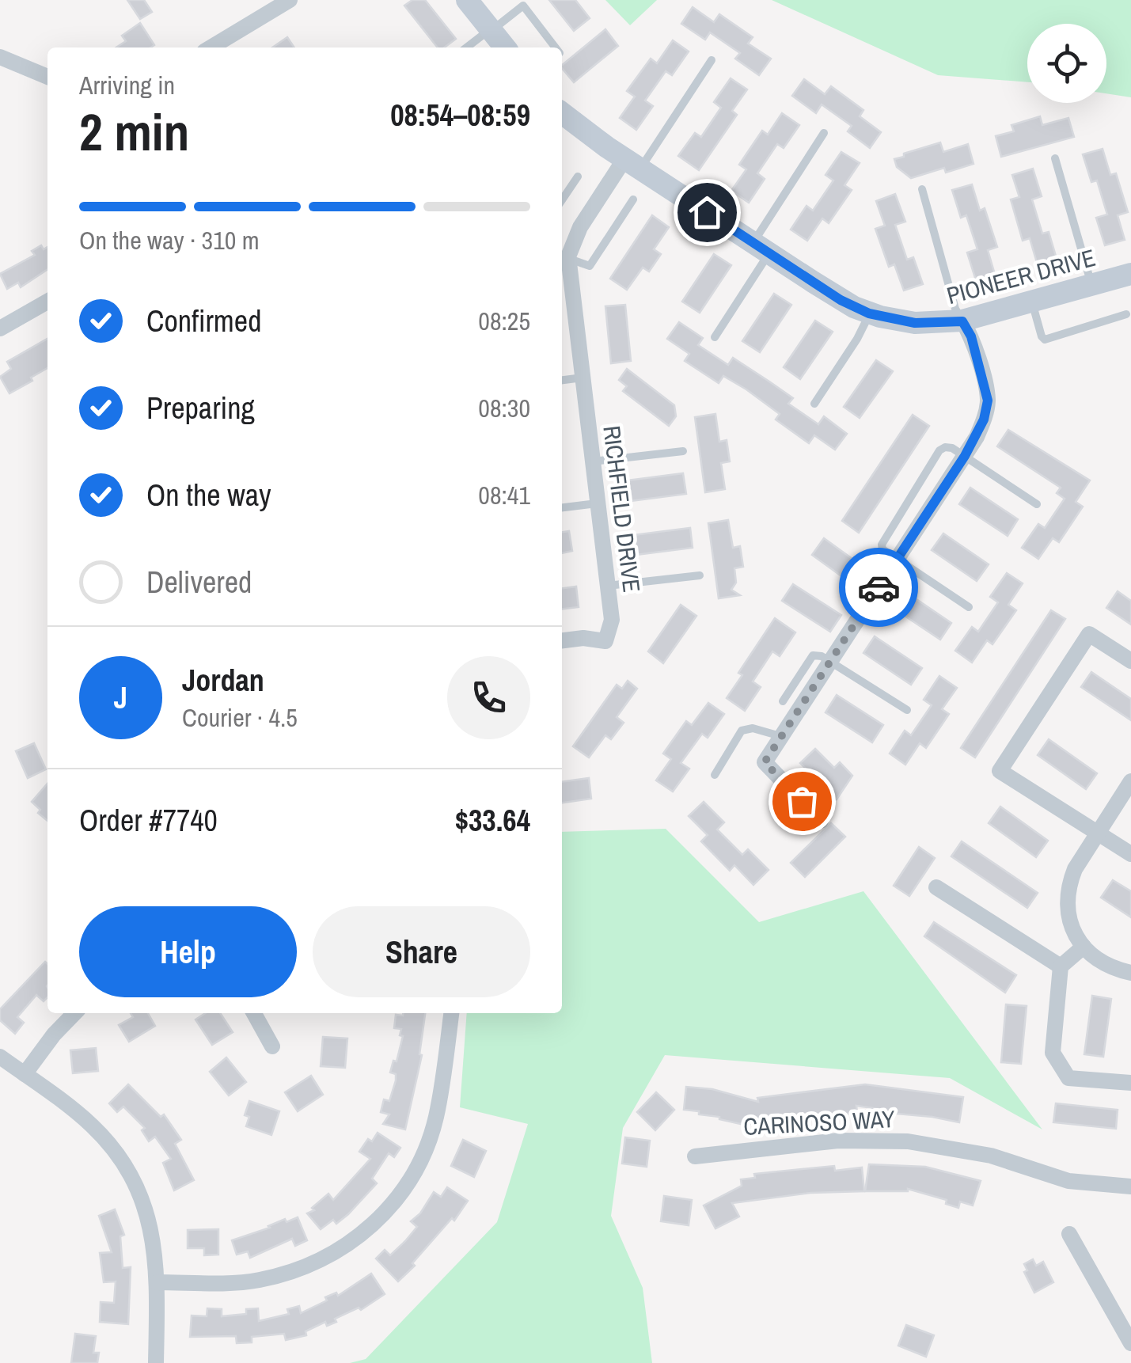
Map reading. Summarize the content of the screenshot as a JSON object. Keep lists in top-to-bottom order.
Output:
{
  "streets": {
    "street": ["PIONEER DRIVE", "RICHFIELD DRIVE", "CARINOSO WAY"]
  },
  "page": {
    "heading": ["2 min", "Arriving in", "08:54–08:59"],
    "panel": [
      "Jordan",
      "Courier · 4.5",
      "Order #7740",
      "$33.64"
    ],
    "bar": "On the way · 310 m",
    "list": [
      ["Confirmed", "08:25"],
      ["Preparing", "08:30"],
      ["On the way", "08:41"],
      "Delivered"
    ],
    "round": "J",
    "buttons": ["Help", "Share"]
  }
}
